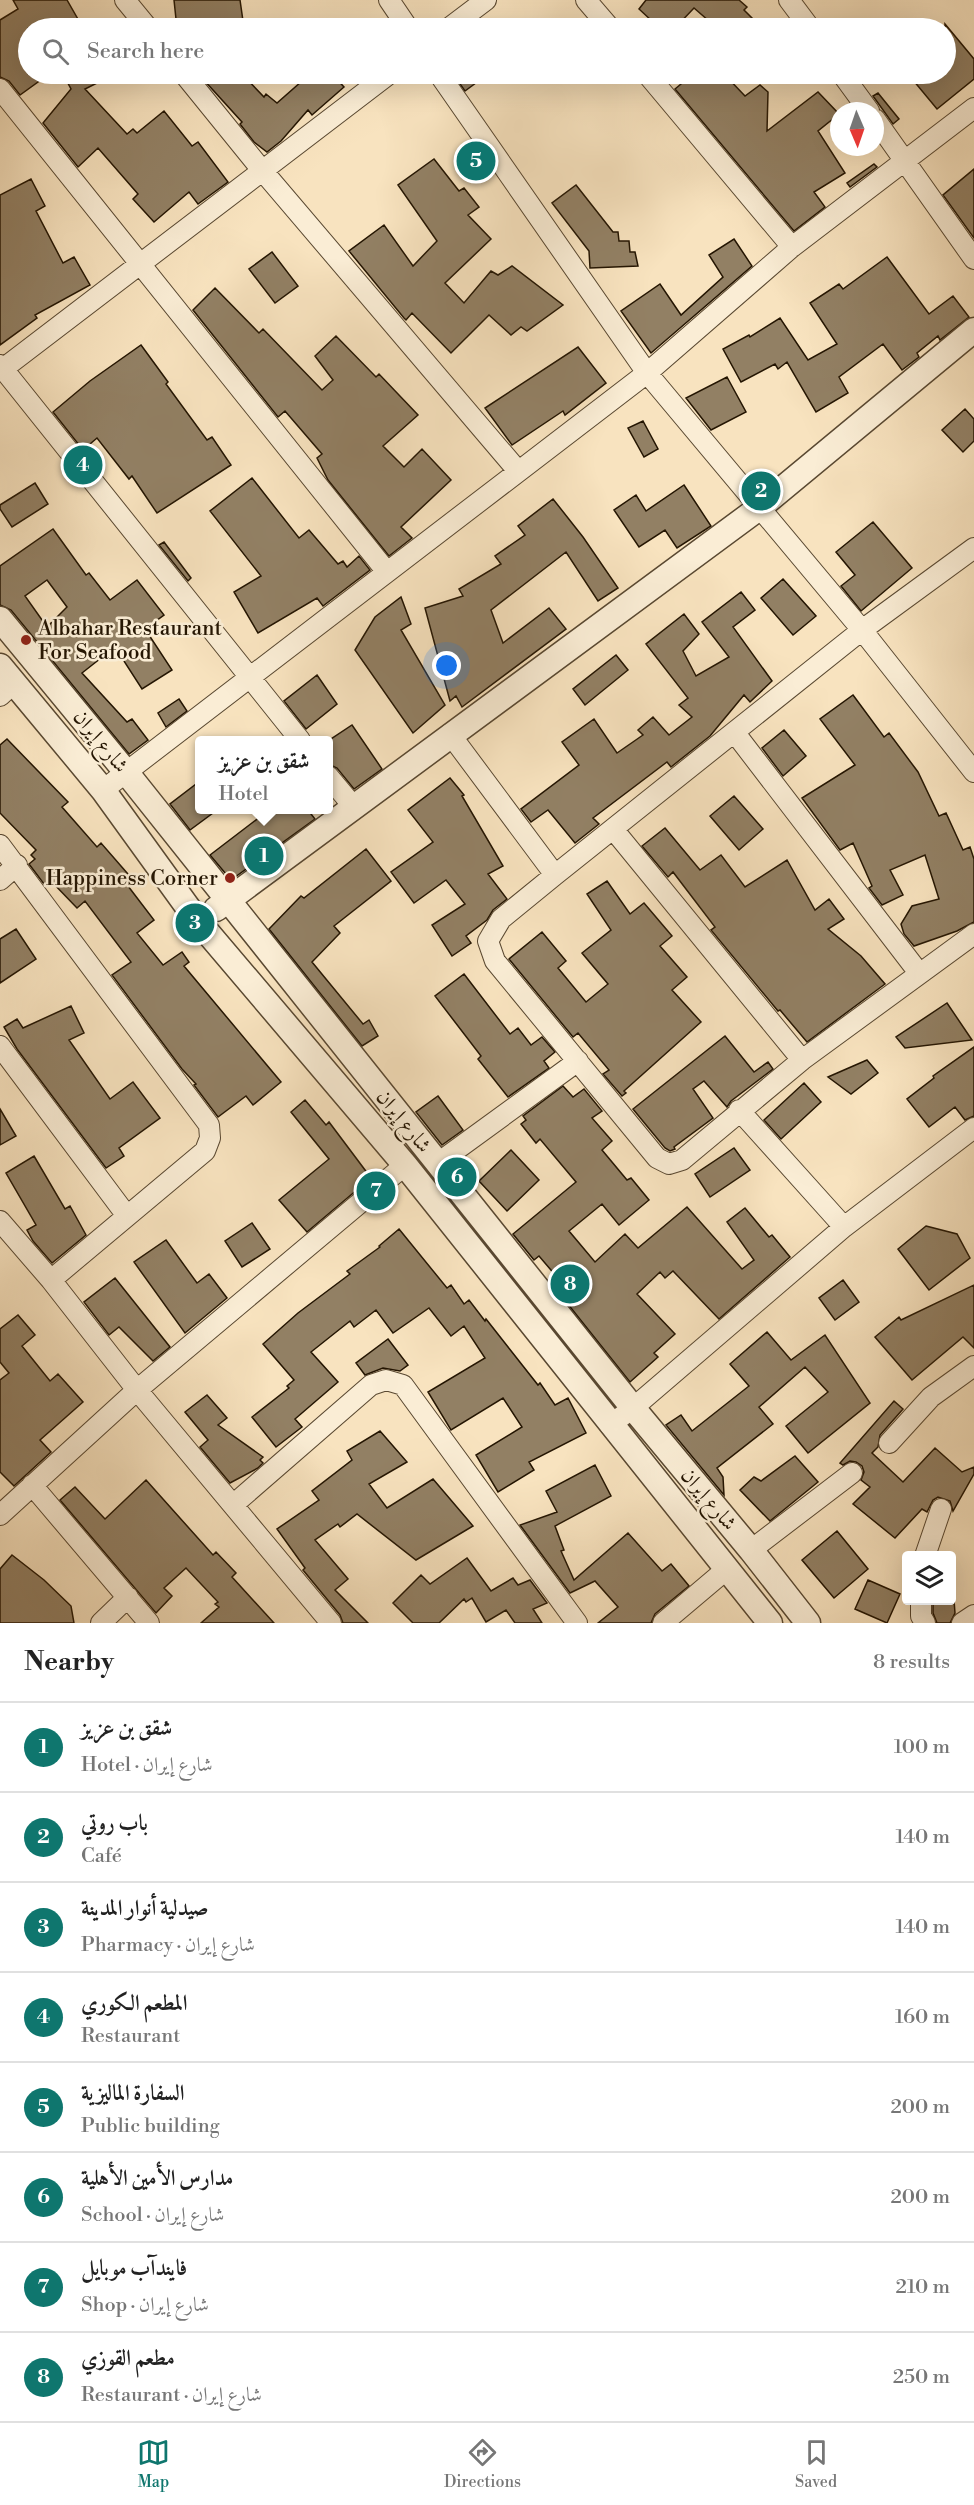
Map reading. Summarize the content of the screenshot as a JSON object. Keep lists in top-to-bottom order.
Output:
{
  "streets": {
    "street": ["شارع إيران"]
  },
  "places": ["Albahar Restaurant For Seafood", "Happiness Corner"],
  "north": "bottom",
  "page": {
    "search": "Search here",
    "pins": [
      "5",
      "4",
      "2",
      "1",
      "3",
      "6",
      "7",
      "8"
    ],
    "popup": ["شقق بن عزيز", "Hotel"],
    "heading": ["Nearby", "8 results"],
    "list": [
      {
        "mark": "1",
        "name": "شقق بن عزيز",
        "note": "Hotel · شارع إيران",
        "value": "100 m"
      },
      {
        "mark": "2",
        "name": "باب روتي",
        "note": "Café",
        "value": "140 m"
      },
      {
        "mark": "3",
        "name": "صيدلية أنوار المدينة",
        "note": "Pharmacy · شارع إيران",
        "value": "140 m"
      },
      {
        "mark": "4",
        "name": "المطعم الكوري",
        "note": "Restaurant",
        "value": "160 m"
      },
      {
        "mark": "5",
        "name": "السفارة الماليزية",
        "note": "Public building",
        "value": "200 m"
      },
      {
        "mark": "6",
        "name": "مدارس الأمين الأهلية",
        "note": "School · شارع إيران",
        "value": "200 m"
      },
      {
        "mark": "7",
        "name": "فايندآب موبايل",
        "note": "Shop · شارع إيران",
        "value": "210 m"
      },
      {
        "mark": "8",
        "name": "مطعم القوزي",
        "note": "Restaurant · شارع إيران",
        "value": "250 m"
      }
    ],
    "nav": ["Map", "Directions", "Saved"]
  }
}
